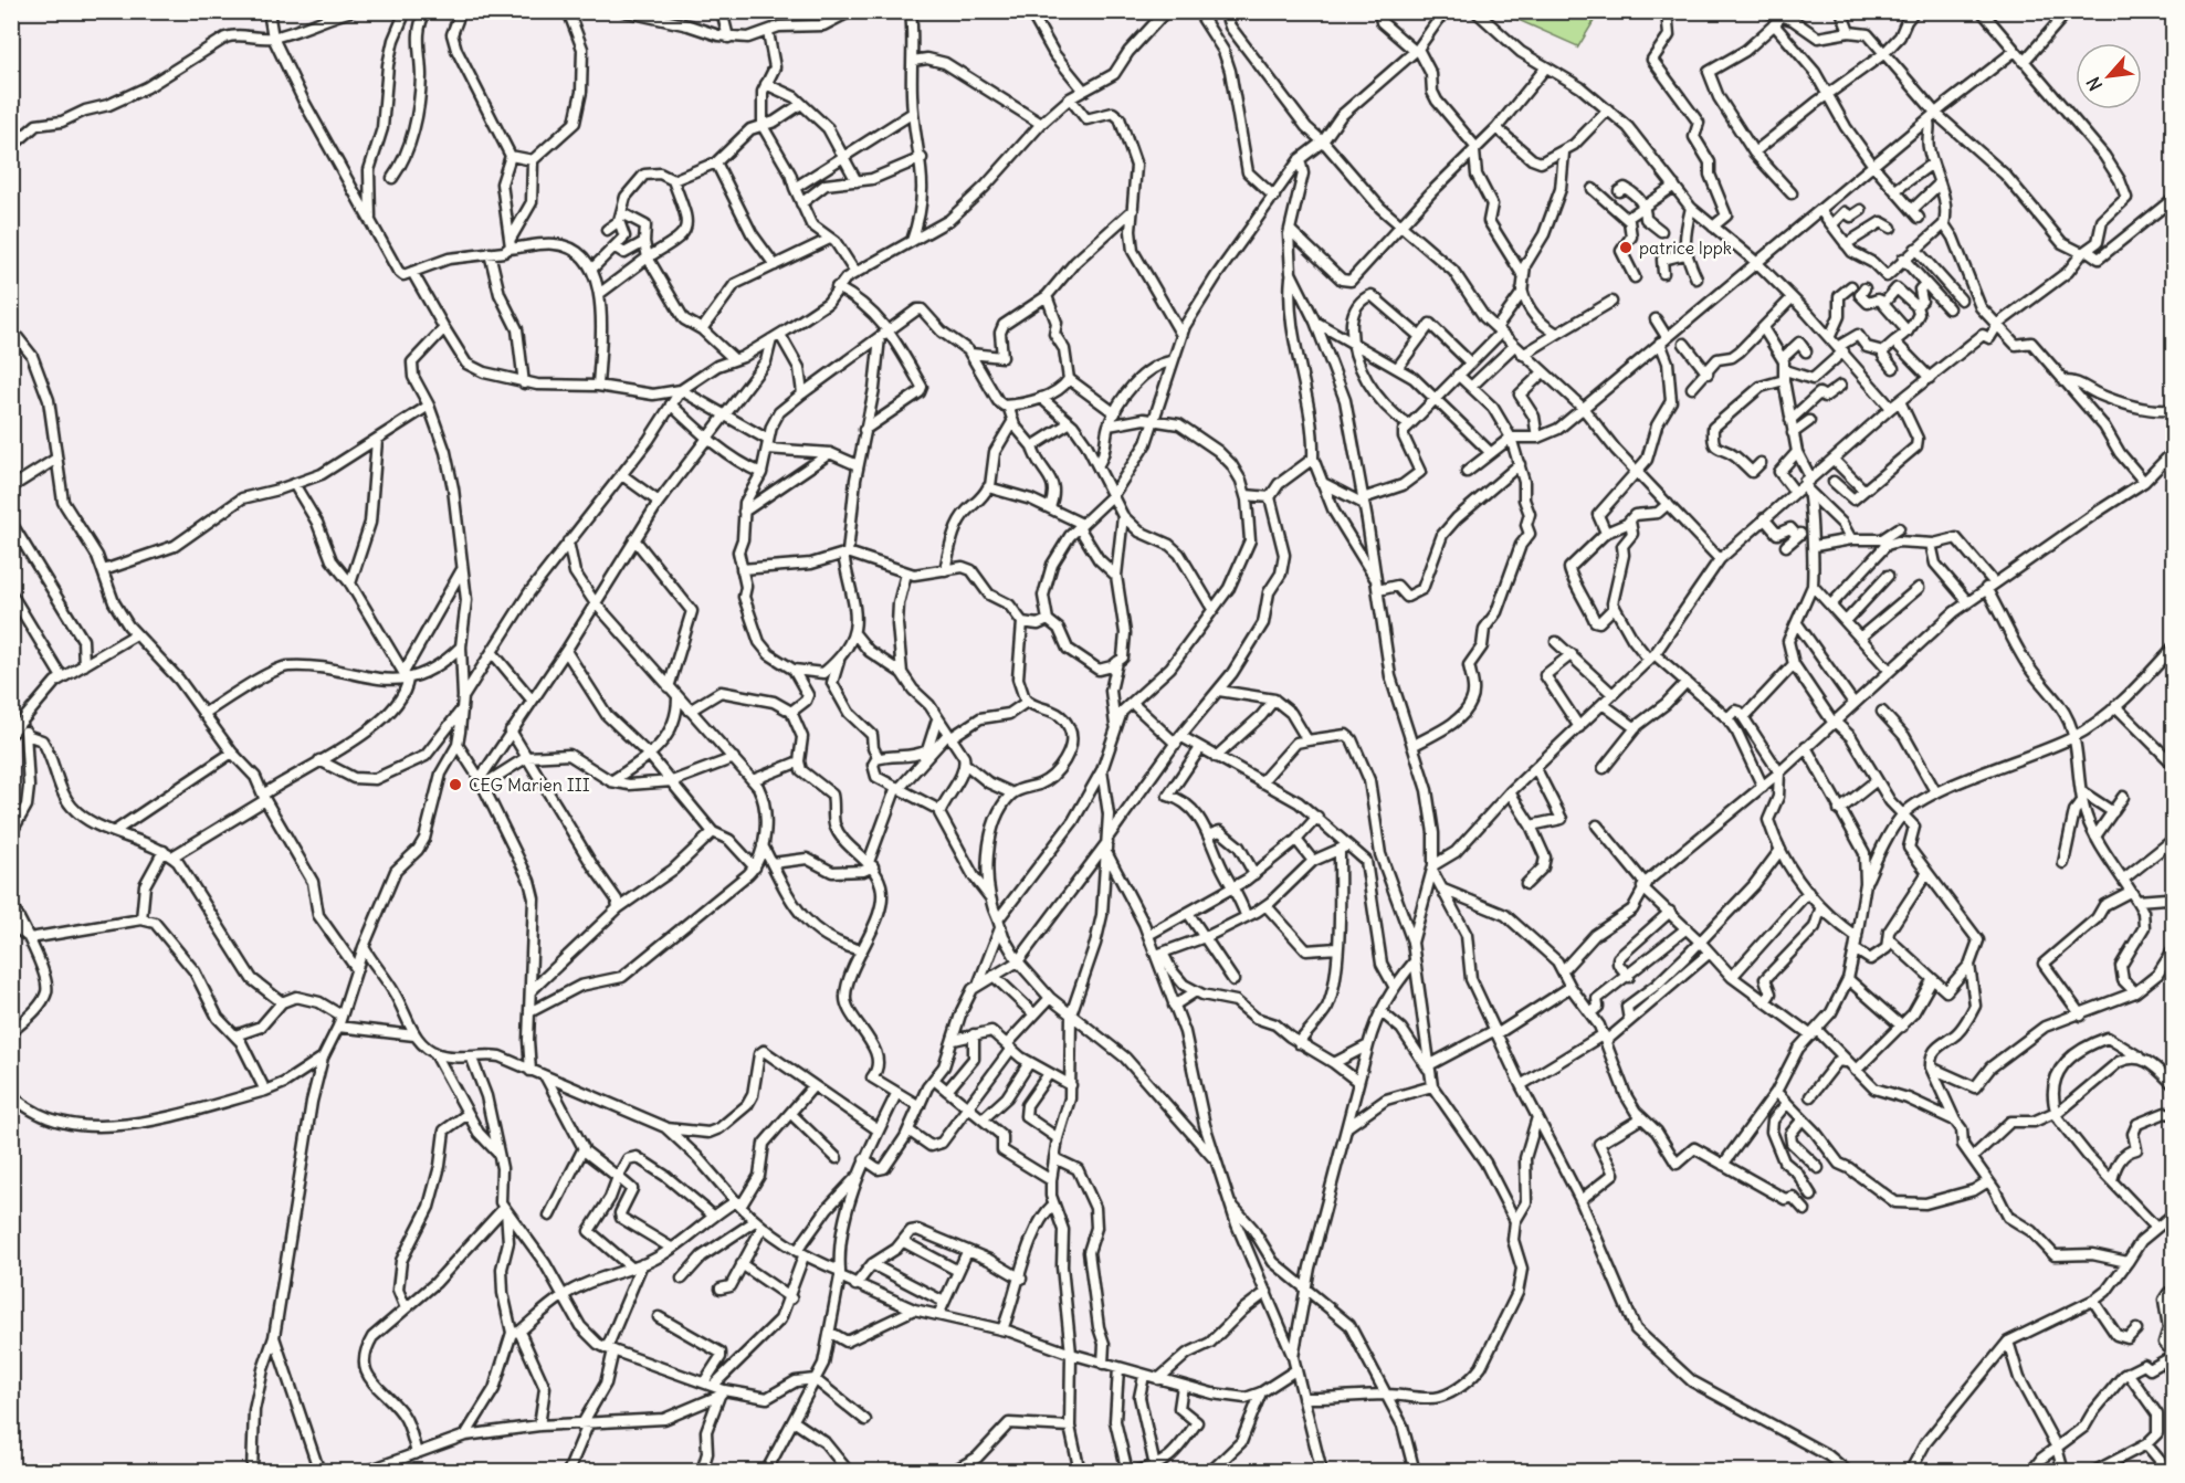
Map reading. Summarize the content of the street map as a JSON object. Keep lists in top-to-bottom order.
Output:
{
  "places": ["patrice lppk", "CEG Marien III"],
  "north": "bottom left"
}
